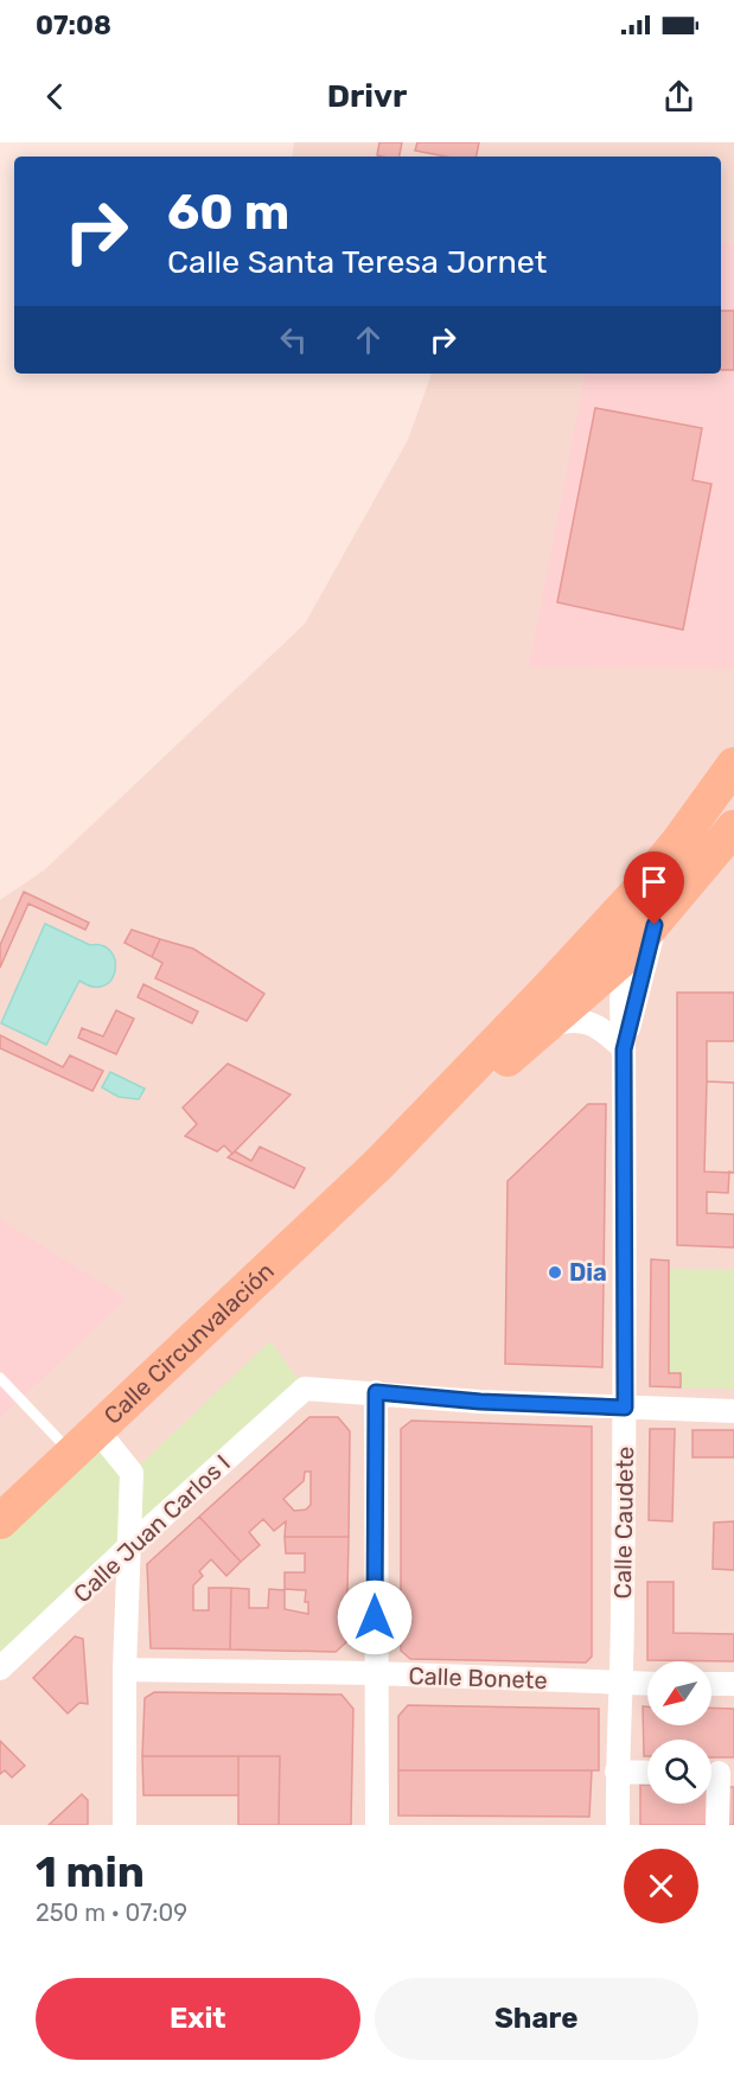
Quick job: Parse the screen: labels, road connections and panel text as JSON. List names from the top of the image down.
{
  "streets": {
    "main road": ["Calle Circunvalación"],
    "street": ["Calle Caudete", "Calle Juan Carlos I", "Calle Bonete"]
  },
  "crossings": [
    ["Calle Caudete", "Calle Bonete"]
  ],
  "places": ["Dia"],
  "north": "bottom left",
  "page": {
    "status": "07:08",
    "header": "Drivr",
    "turn": ["60 m", "Calle Santa Teresa Jornet"],
    "heading": ["1 min", "250 m · 07:09"],
    "buttons": ["Exit", "Share"]
  }
}
